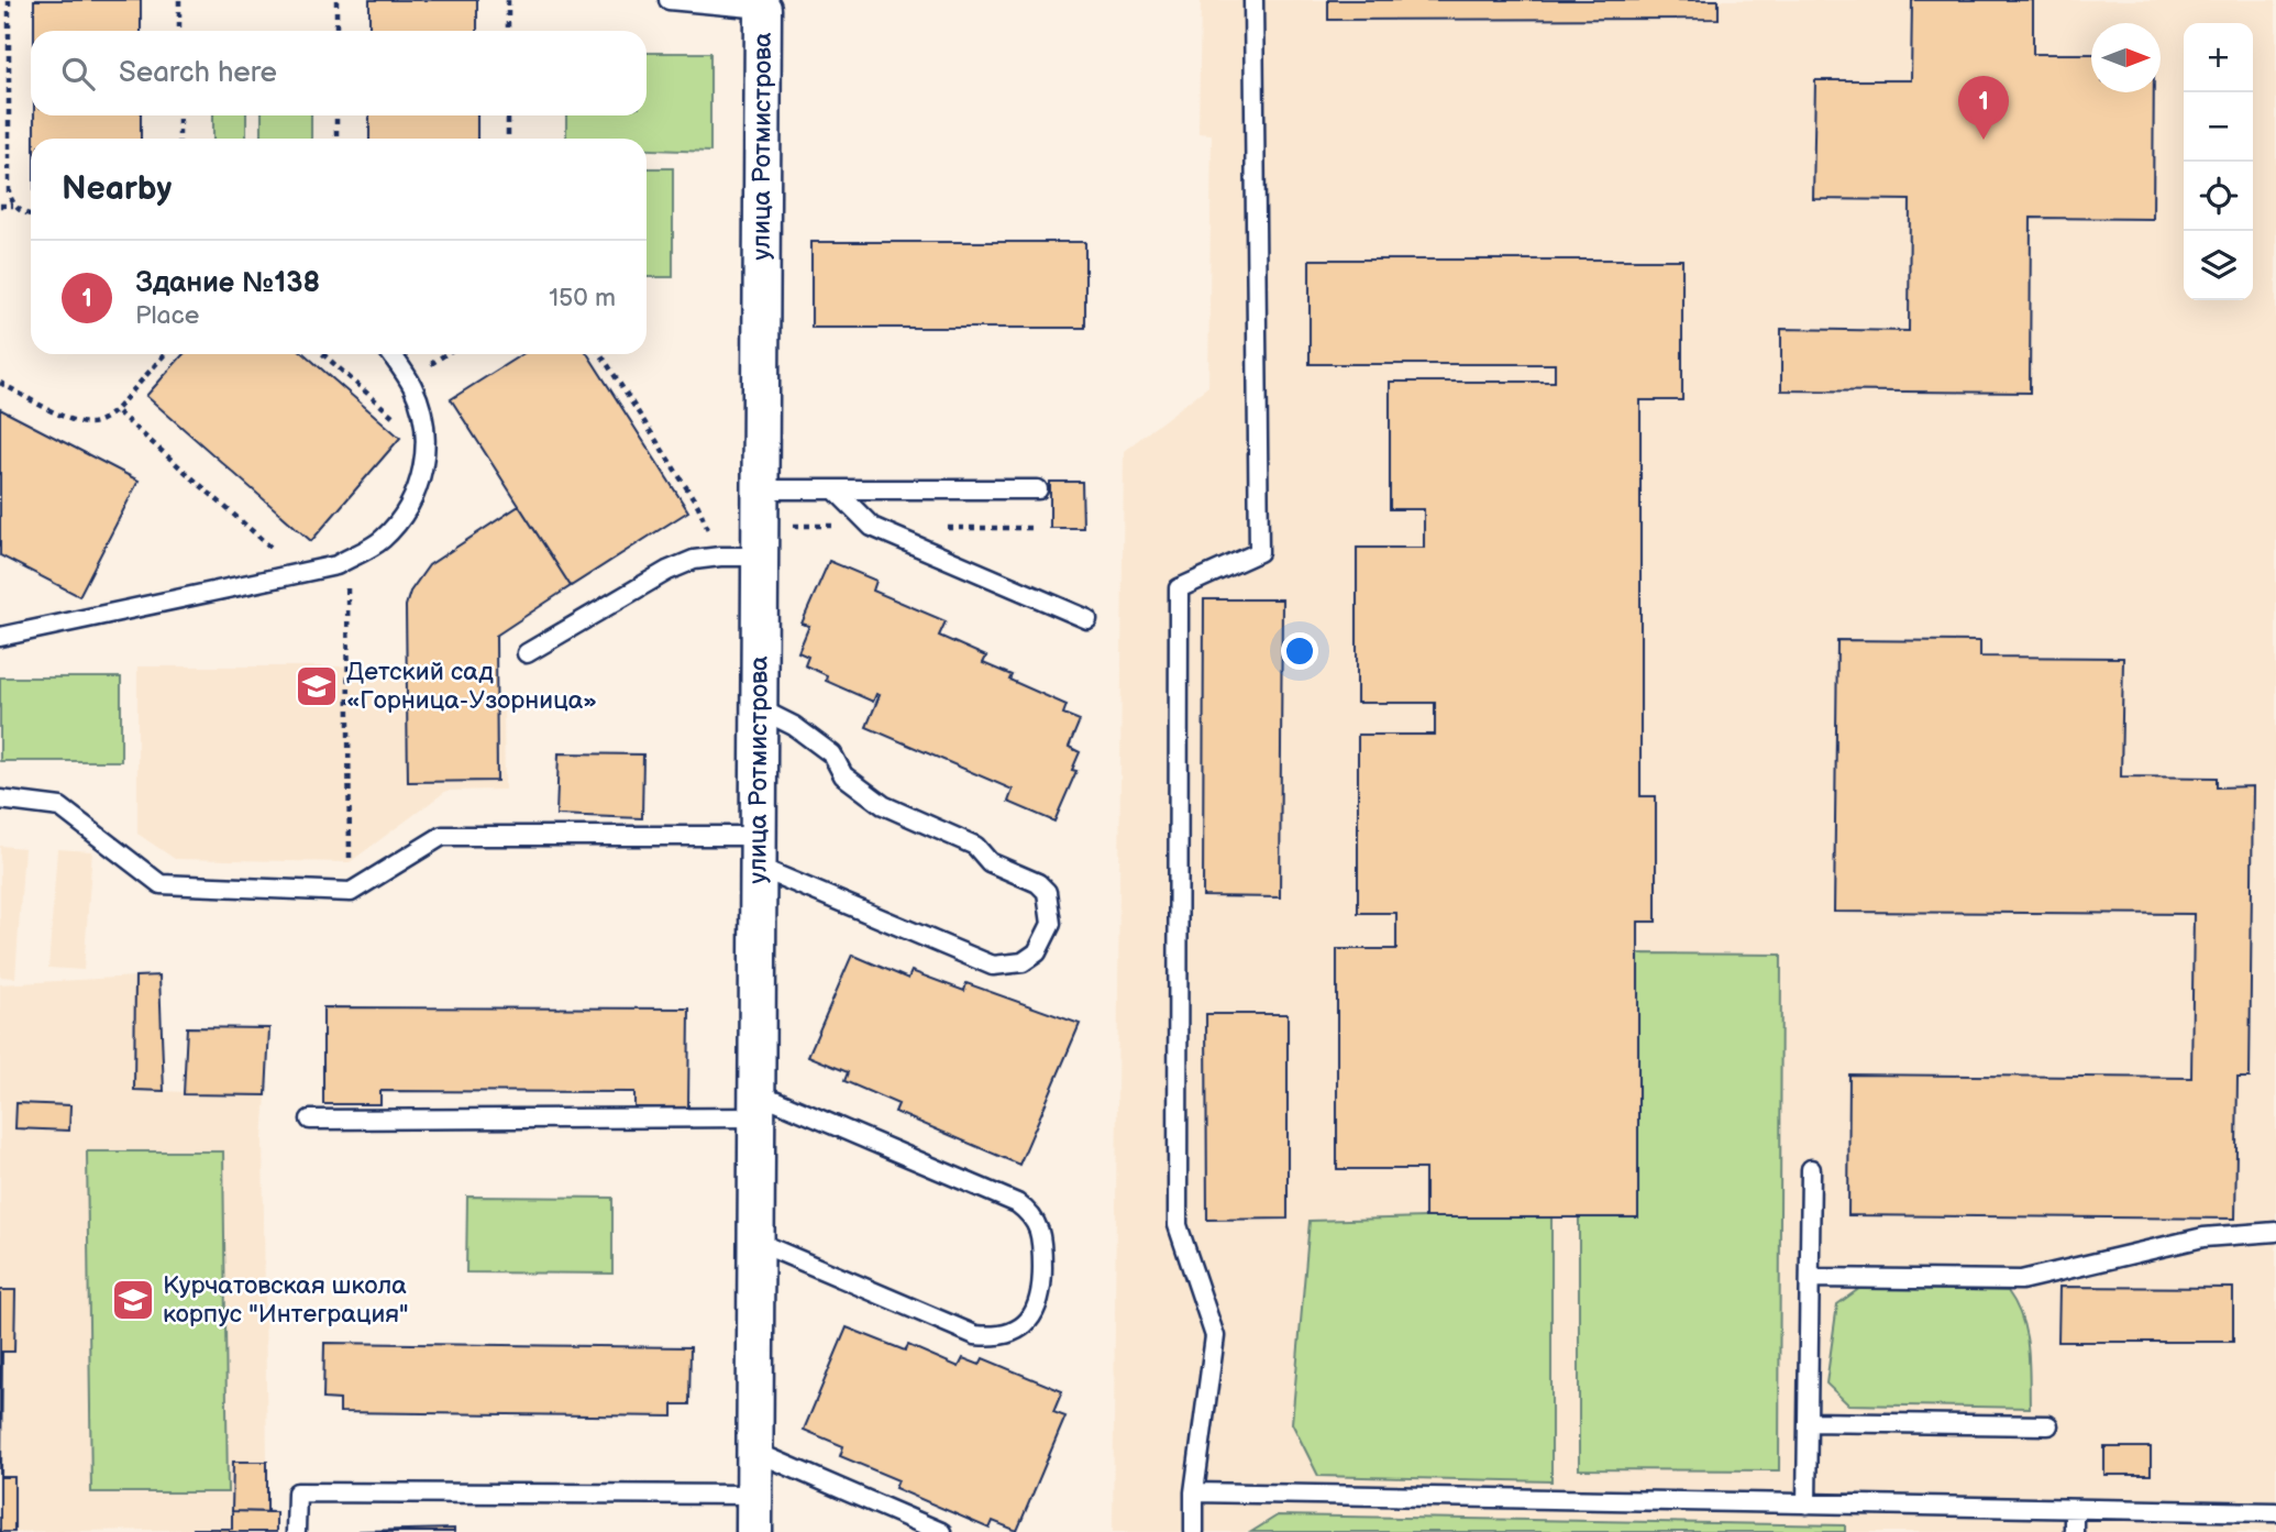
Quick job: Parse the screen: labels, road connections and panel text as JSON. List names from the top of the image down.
{
  "streets": {
    "street": ["улица Ротмистрова"]
  },
  "places": {
    "school or university": ["Детский сад «Горница-Узорница»", "Курчатовская школа корпус \"Интеграция\""]
  },
  "north": "right",
  "page": {
    "map_buttons": ["+", "−"],
    "search": "Search here",
    "pins": "1",
    "heading": "Nearby",
    "list": [
      {
        "mark": "1",
        "name": "Здание №138",
        "note": "Place",
        "value": "150 m"
      }
    ]
  }
}
